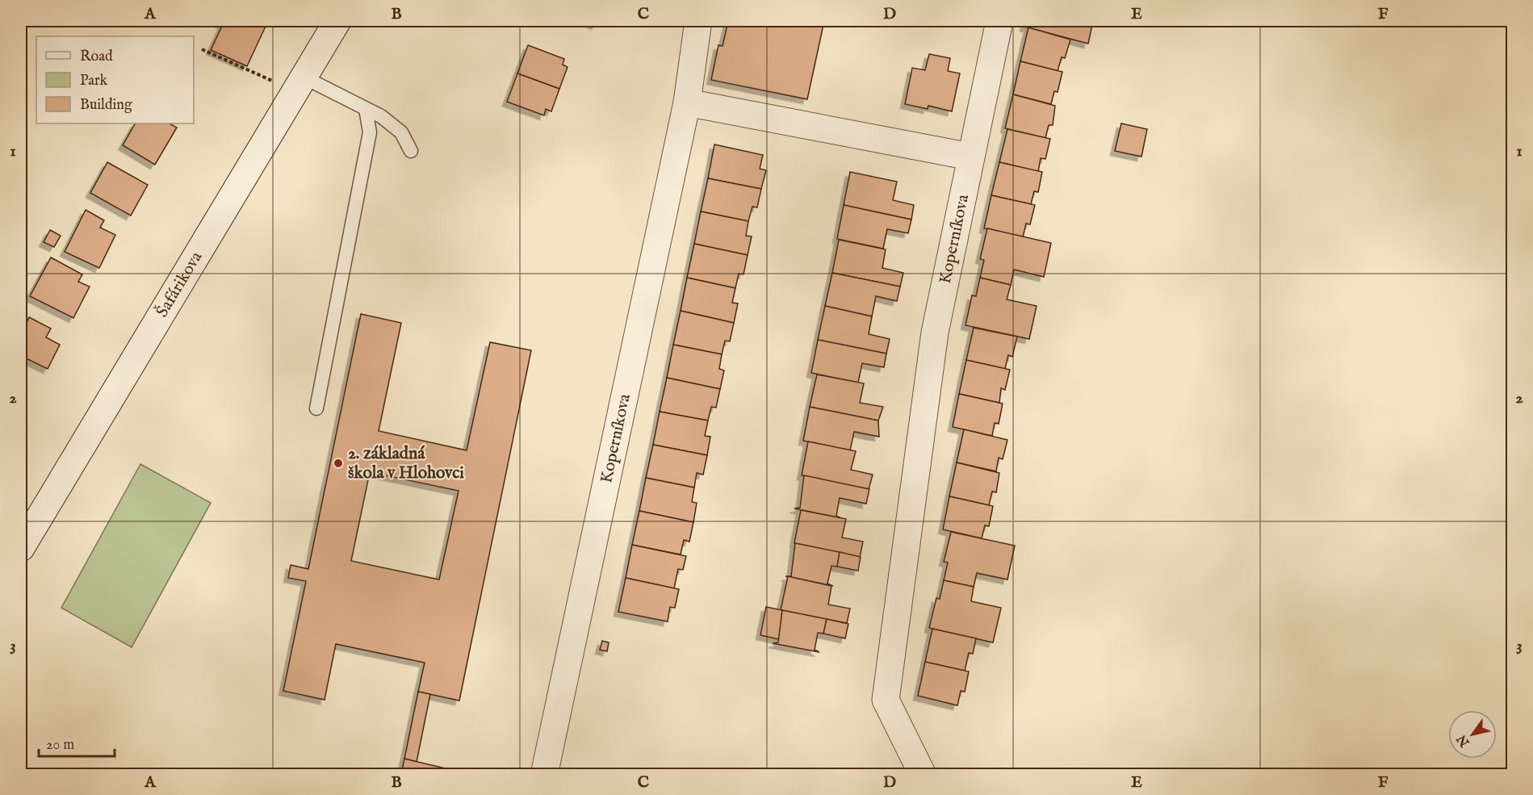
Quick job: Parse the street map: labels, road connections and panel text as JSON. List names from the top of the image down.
{
  "streets": {
    "street": ["Koperníkova", "Šafárikova"]
  },
  "places": ["2. základná škola v Hlohovci"],
  "legend": ["Road", "Park", "Building"],
  "scale_bar": "20 m",
  "north": "bottom left",
  "grid": {
    "columns": [
      "A",
      "B",
      "C",
      "D",
      "E",
      "F"
    ],
    "rows": ["1", "2", "3"]
  }
}
